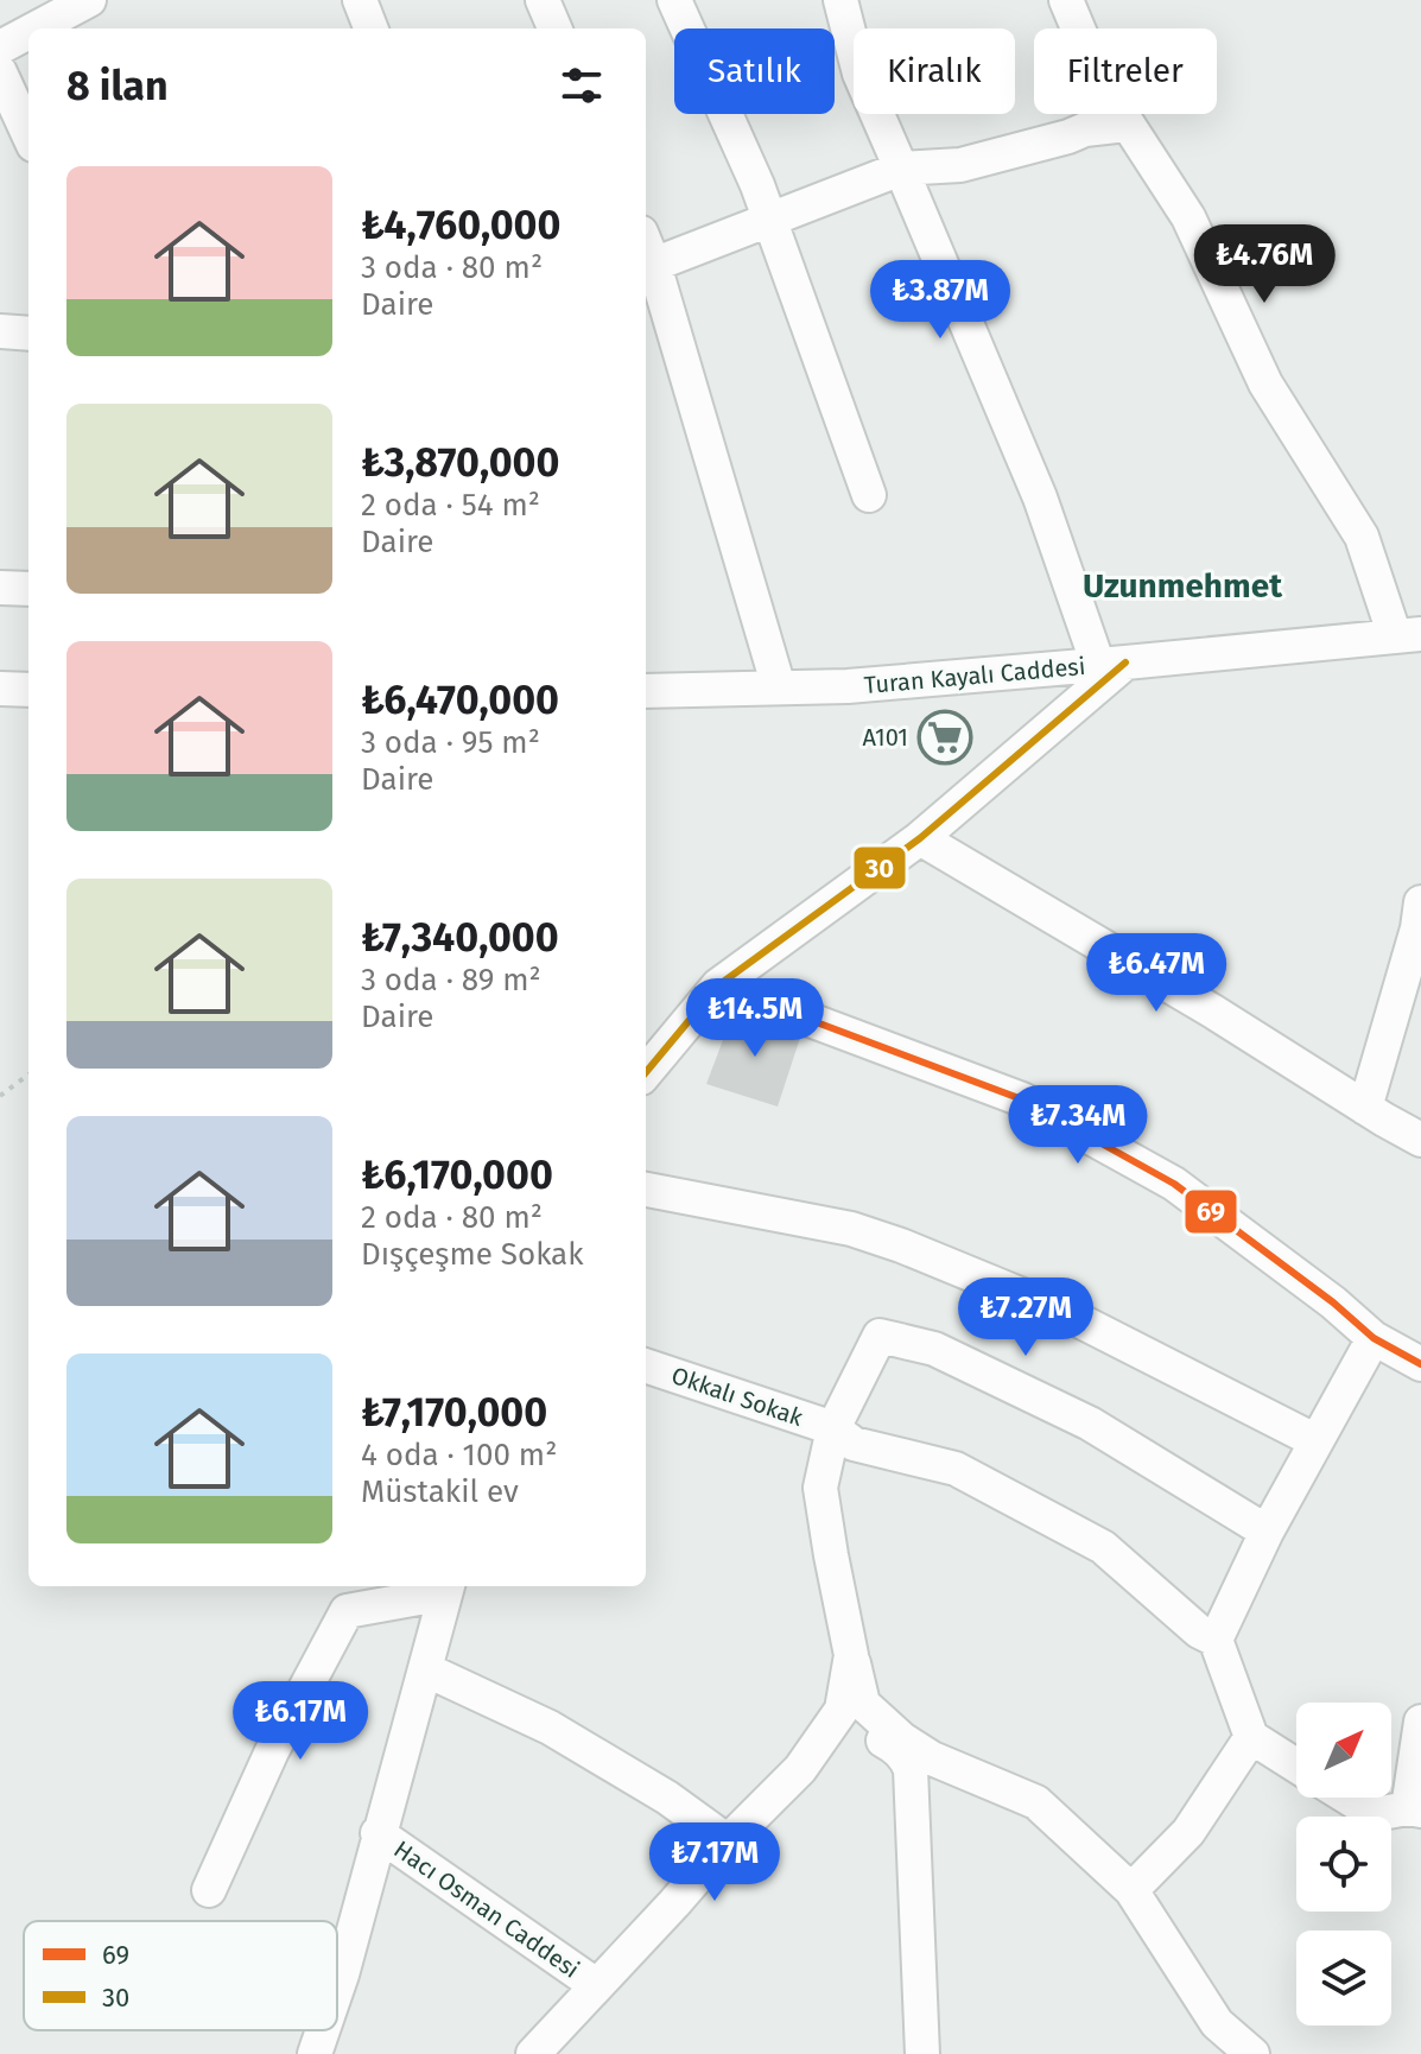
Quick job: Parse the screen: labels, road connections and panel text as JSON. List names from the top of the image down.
{
  "streets": {
    "street": ["Turan Kayalı Caddesi", "Okkalı Sokak", "Hacı Osman Caddesi"]
  },
  "crossings": [
    ["Okkalı Sokak", "Hacı Osman Caddesi"]
  ],
  "districts": ["Uzunmehmet"],
  "places": {
    "supermarket": ["A101"]
  },
  "lines": ["transit line 30", "transit line 69"],
  "legend": ["69", "30"],
  "north": "top right",
  "page": {
    "chip": ["Satılık", "Kiralık", "Filtreler"],
    "heading": "8 ilan",
    "list": [
      {
        "name": "₺4,760,000",
        "note": "3 oda · 80 m² · Daire"
      },
      {
        "name": "₺3,870,000",
        "note": "2 oda · 54 m² · Daire"
      },
      {
        "name": "₺6,470,000",
        "note": "3 oda · 95 m² · Daire"
      },
      {
        "name": "₺7,340,000",
        "note": "3 oda · 89 m² · Daire"
      },
      {
        "name": "₺6,170,000",
        "note": "2 oda · 80 m² · Dışçeşme Sokak"
      },
      {
        "name": "₺7,170,000",
        "note": "4 oda · 100 m² · Müstakil ev"
      }
    ],
    "price": [
      "₺4.76M",
      "₺3.87M",
      "₺6.47M",
      "₺14.5M",
      "₺7.34M",
      "₺7.27M",
      "₺6.17M",
      "₺7.17M"
    ]
  }
}
